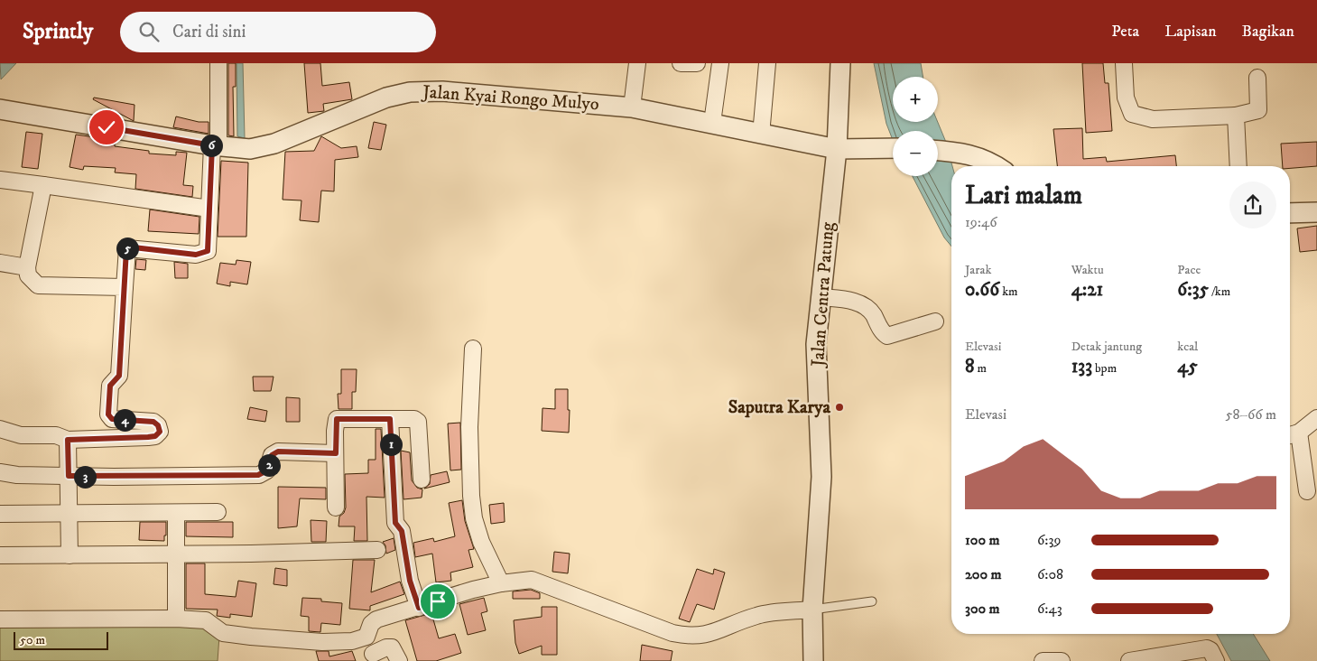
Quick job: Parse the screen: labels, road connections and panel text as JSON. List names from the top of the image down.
{
  "streets": {
    "street": ["Jalan Kyai Rongo Mulyo", "Jalan Centra Patung"]
  },
  "crossings": [
    ["Jalan Kyai Rongo Mulyo", "Jalan Centra Patung"]
  ],
  "places": ["Saputra Karya"],
  "scale_bar": "50 m",
  "page": {
    "header": "Sprintly",
    "search": "Cari di sini",
    "nav": ["Peta", "Lapisan", "Bagikan"],
    "map_buttons": ["+", "−"],
    "pins": [
      "6",
      "5",
      "4",
      "1",
      "2",
      "3"
    ],
    "heading": ["Lari malam", "19:46"],
    "stats": [
      ["Jarak", "0.66 km"],
      ["Waktu", "4:21"],
      ["Pace", "6:35 /km"],
      ["Elevasi", "8 m"],
      ["Detak jantung", "133 bpm"],
      ["kcal", "45"]
    ],
    "chart": ["Elevasi", "58–66 m"],
    "list": [
      {
        "name": "100 m",
        "note": "6:39"
      },
      {
        "name": "200 m",
        "note": "6:08"
      },
      {
        "name": "300 m",
        "note": "6:43"
      }
    ],
    "scale": "50 m"
  }
}
